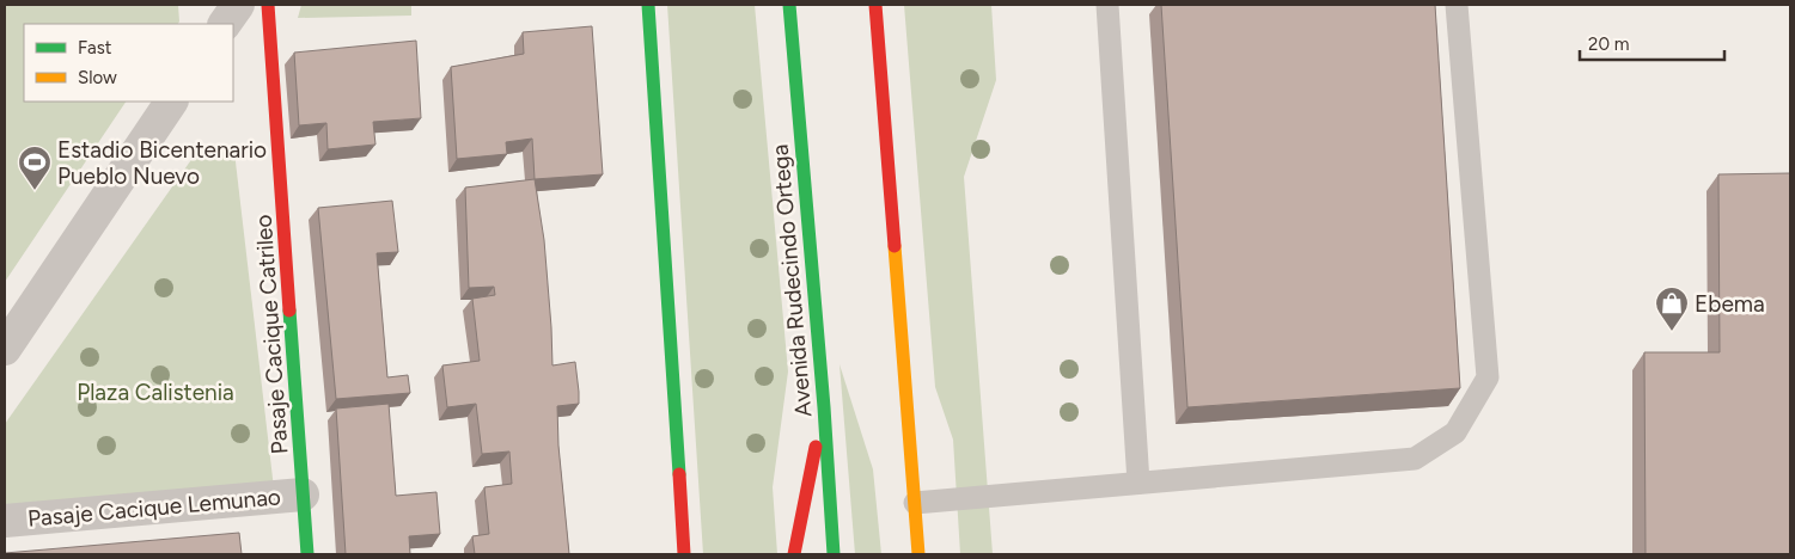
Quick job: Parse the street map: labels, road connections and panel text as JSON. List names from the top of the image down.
{
  "streets": {
    "main road": ["Avenida Rudecindo Ortega", "Pasaje Cacique Catrileo"],
    "street": ["Pasaje Cacique Lemunao"]
  },
  "crossings": [
    ["Pasaje Cacique Catrileo", "Pasaje Cacique Lemunao"]
  ],
  "parks": ["Plaza Calistenia"],
  "places": {
    "sports": ["Estadio Bicentenario Pueblo Nuevo"],
    "shop": ["Ebema"]
  },
  "legend": ["Fast", "Slow"],
  "scale_bar": "20 m"
}
